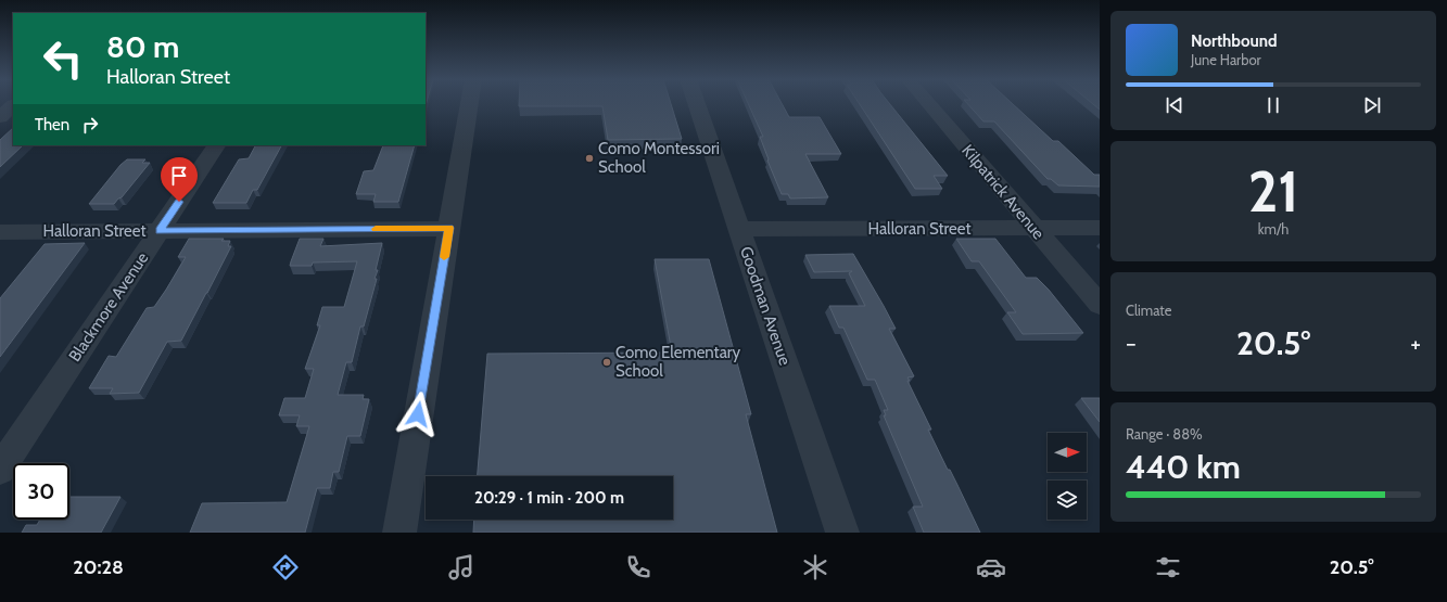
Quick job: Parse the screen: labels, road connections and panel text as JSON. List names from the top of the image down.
{
  "streets": {
    "street": [
      "Kilpatrick Avenue",
      "Halloran Street",
      "Goodman Avenue",
      "Blackmore Avenue"
    ]
  },
  "crossings": [
    ["Kilpatrick Avenue", "Halloran Street"],
    ["Halloran Street", "Goodman Avenue"],
    ["Halloran Street", "Blackmore Avenue"]
  ],
  "places": ["Como Montessori School", "Como Elementary School"],
  "north": "right",
  "page": {
    "turn": ["80 m", "Halloran Street"],
    "song": ["Northbound", "June Harbor"],
    "then": "Then",
    "tile": [
      ["21", "km/h"],
      "Climate",
      ["Range · 88%", "440 km"]
    ],
    "heat": ["−", "20.5°", "+"],
    "limit": "30",
    "trip": "20:29 · 1 min · 200 m",
    "tabs": ["20:28", "20.5°"]
  }
}
